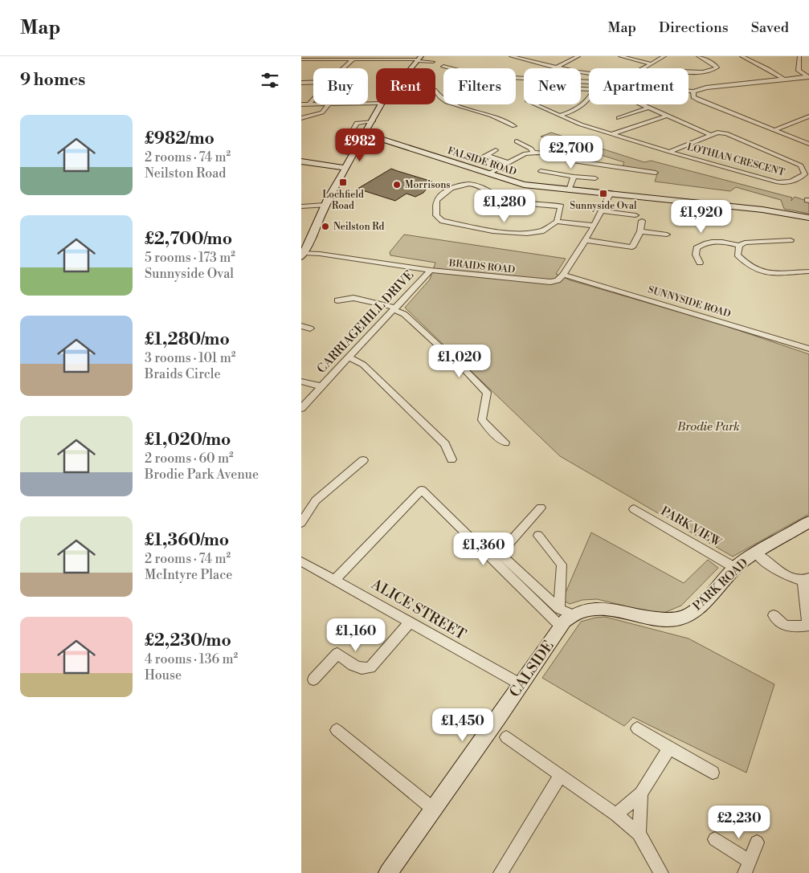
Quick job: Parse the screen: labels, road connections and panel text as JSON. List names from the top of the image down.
{
  "streets": {
    "street": [
      "LOTHIAN CRESCENT",
      "FALSIDE ROAD",
      "BRAIDS ROAD",
      "SUNNYSIDE ROAD",
      "CARRIAGEHILL DRIVE",
      "PARK VIEW",
      "PARK ROAD",
      "ALICE STREET",
      "CALSIDE"
    ]
  },
  "crossings": [
    ["BRAIDS ROAD", "SUNNYSIDE ROAD"],
    ["BRAIDS ROAD", "CARRIAGEHILL DRIVE"],
    ["PARK VIEW", "PARK ROAD"],
    ["PARK ROAD", "CALSIDE"],
    ["ALICE STREET", "CALSIDE"]
  ],
  "parks": ["Brodie Park"],
  "places": {
    "transit": ["Lochfield Road", "Sunnyside Oval"],
    "other": ["Morrisons", "Neilston Rd"]
  },
  "page": {
    "header": "Map",
    "nav": ["Map", "Directions", "Saved"],
    "heading": "9 homes",
    "chip": [
      "Buy",
      "Rent",
      "Filters",
      "New",
      "Apartment"
    ],
    "list": [
      {
        "name": "£982/mo",
        "note": "2 rooms · 74 m² · Neilston Road"
      },
      {
        "name": "£2,700/mo",
        "note": "5 rooms · 173 m² · Sunnyside Oval"
      },
      {
        "name": "£1,280/mo",
        "note": "3 rooms · 101 m² · Braids Circle"
      },
      {
        "name": "£1,020/mo",
        "note": "2 rooms · 60 m² · Brodie Park Avenue"
      },
      {
        "name": "£1,360/mo",
        "note": "2 rooms · 74 m² · McIntyre Place"
      },
      {
        "name": "£2,230/mo",
        "note": "4 rooms · 136 m² · House"
      }
    ],
    "price": [
      "£982",
      "£2,700",
      "£1,280",
      "£1,920",
      "£1,020",
      "£1,360",
      "£1,160",
      "£1,450",
      "£2,230"
    ]
  }
}
